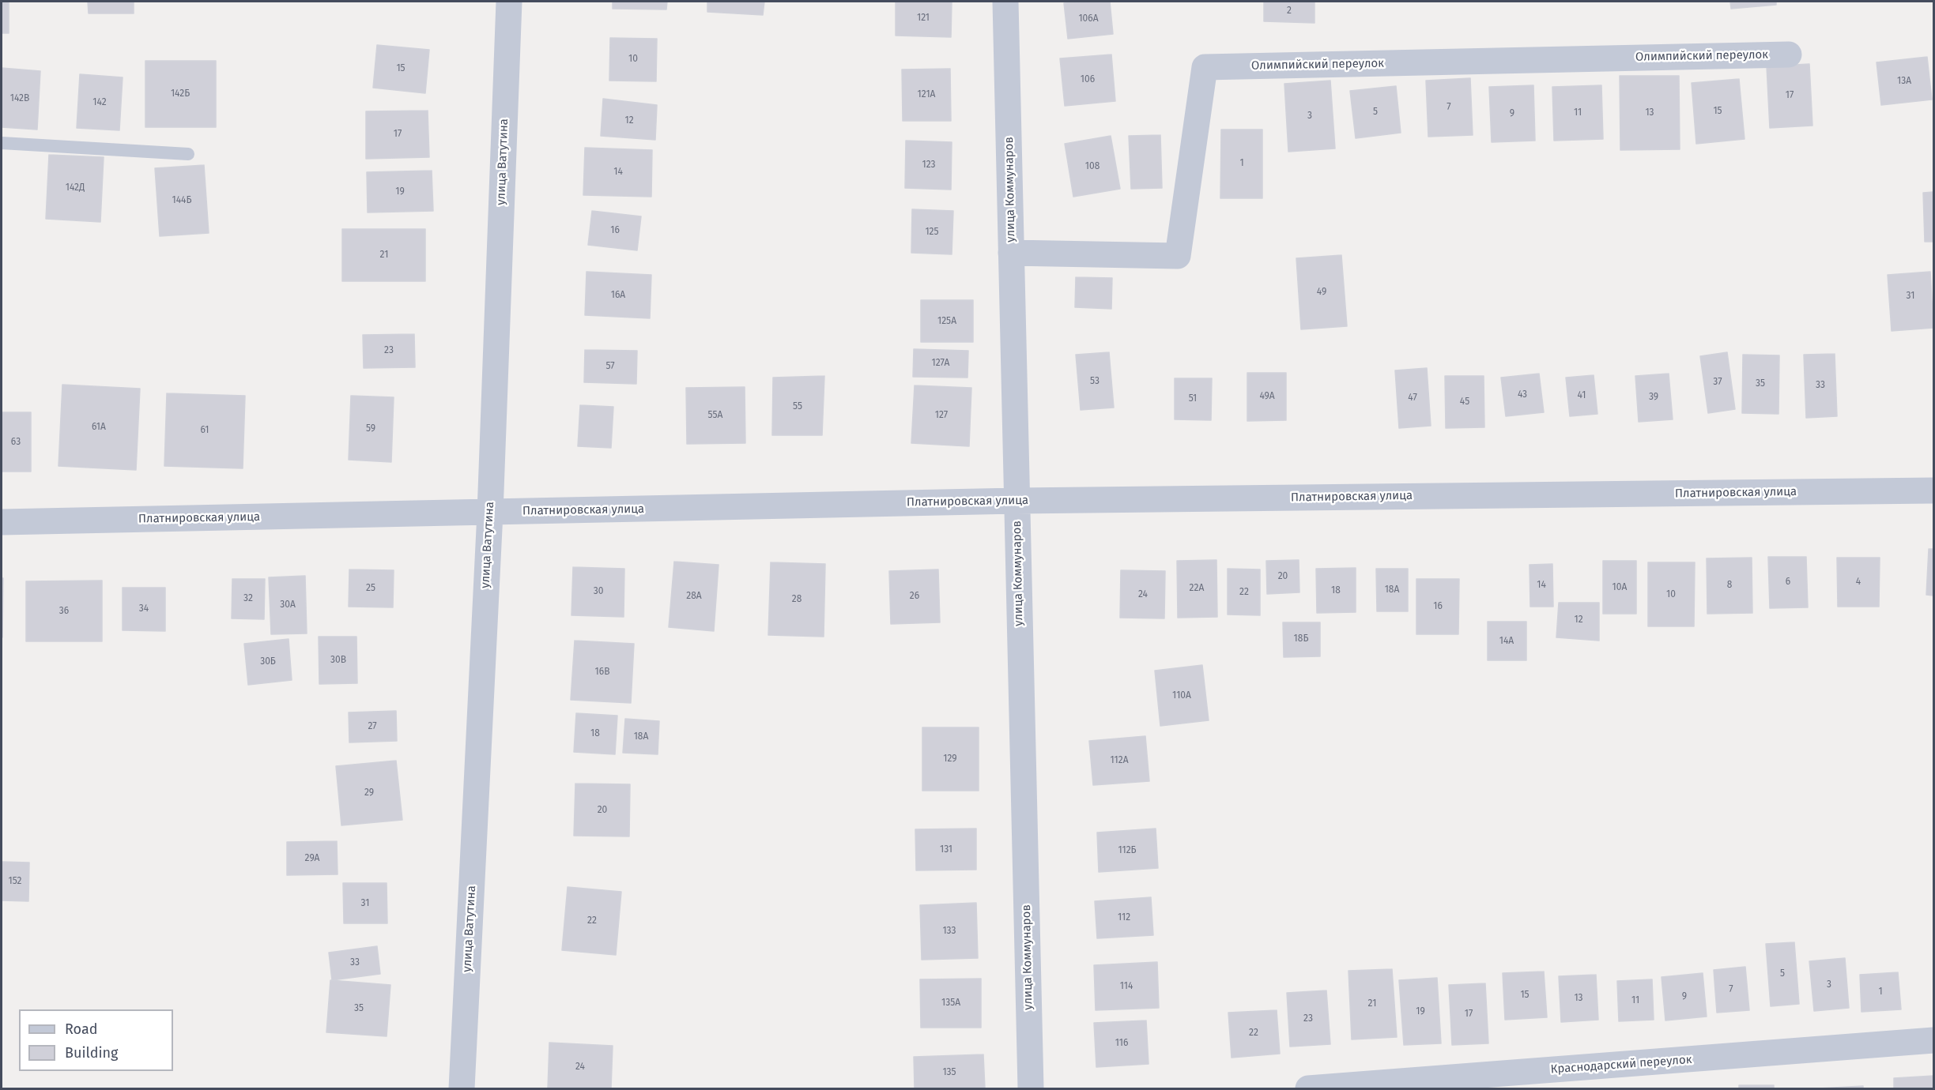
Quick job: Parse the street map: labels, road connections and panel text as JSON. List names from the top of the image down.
{
  "streets": {
    "street": [
      "Олимпийский переулок",
      "улица Ватутина",
      "улица Коммунаров",
      "Платнировская улица",
      "Краснодарский переулок"
    ]
  },
  "crossings": [
    ["Олимпийский переулок", "улица Коммунаров"],
    ["улица Ватутина", "Платнировская улица"],
    ["улица Коммунаров", "Платнировская улица"]
  ],
  "house_numbers": [
    "2",
    "121",
    "106А",
    "10",
    "15",
    "106",
    "13А",
    "142Б",
    "121А",
    "17",
    "142В",
    "142",
    "7",
    "15",
    "5",
    "11",
    "13",
    "9",
    "3",
    "12",
    "17",
    "1",
    "123",
    "108",
    "14",
    "142Д",
    "19",
    "144Б",
    "16",
    "125",
    "21",
    "49",
    "16А",
    "31",
    "125А",
    "23",
    "127А",
    "57",
    "53",
    "37",
    "35",
    "33",
    "43",
    "41",
    "49А",
    "39",
    "47",
    "51",
    "45",
    "55",
    "55А",
    "127",
    "61А",
    "59",
    "61",
    "63",
    "20",
    "6",
    "4",
    "14",
    "8",
    "10А",
    "25",
    "22А",
    "18А",
    "18",
    "30",
    "22",
    "24",
    "10",
    "28А",
    "26",
    "32",
    "28",
    "30А",
    "16",
    "34",
    "36",
    "12",
    "18Б",
    "14А",
    "30В",
    "30Б",
    "16В",
    "110А",
    "27",
    "18",
    "18А",
    "129",
    "112А",
    "29",
    "20",
    "131",
    "112Б",
    "29А",
    "152",
    "31",
    "112",
    "22",
    "133",
    "33",
    "5",
    "3",
    "114",
    "7",
    "1",
    "15",
    "9",
    "13",
    "11",
    "135А",
    "21",
    "35",
    "19",
    "17",
    "23",
    "22",
    "116",
    "24",
    "135"
  ],
  "legend": ["Road", "Building"]
}
